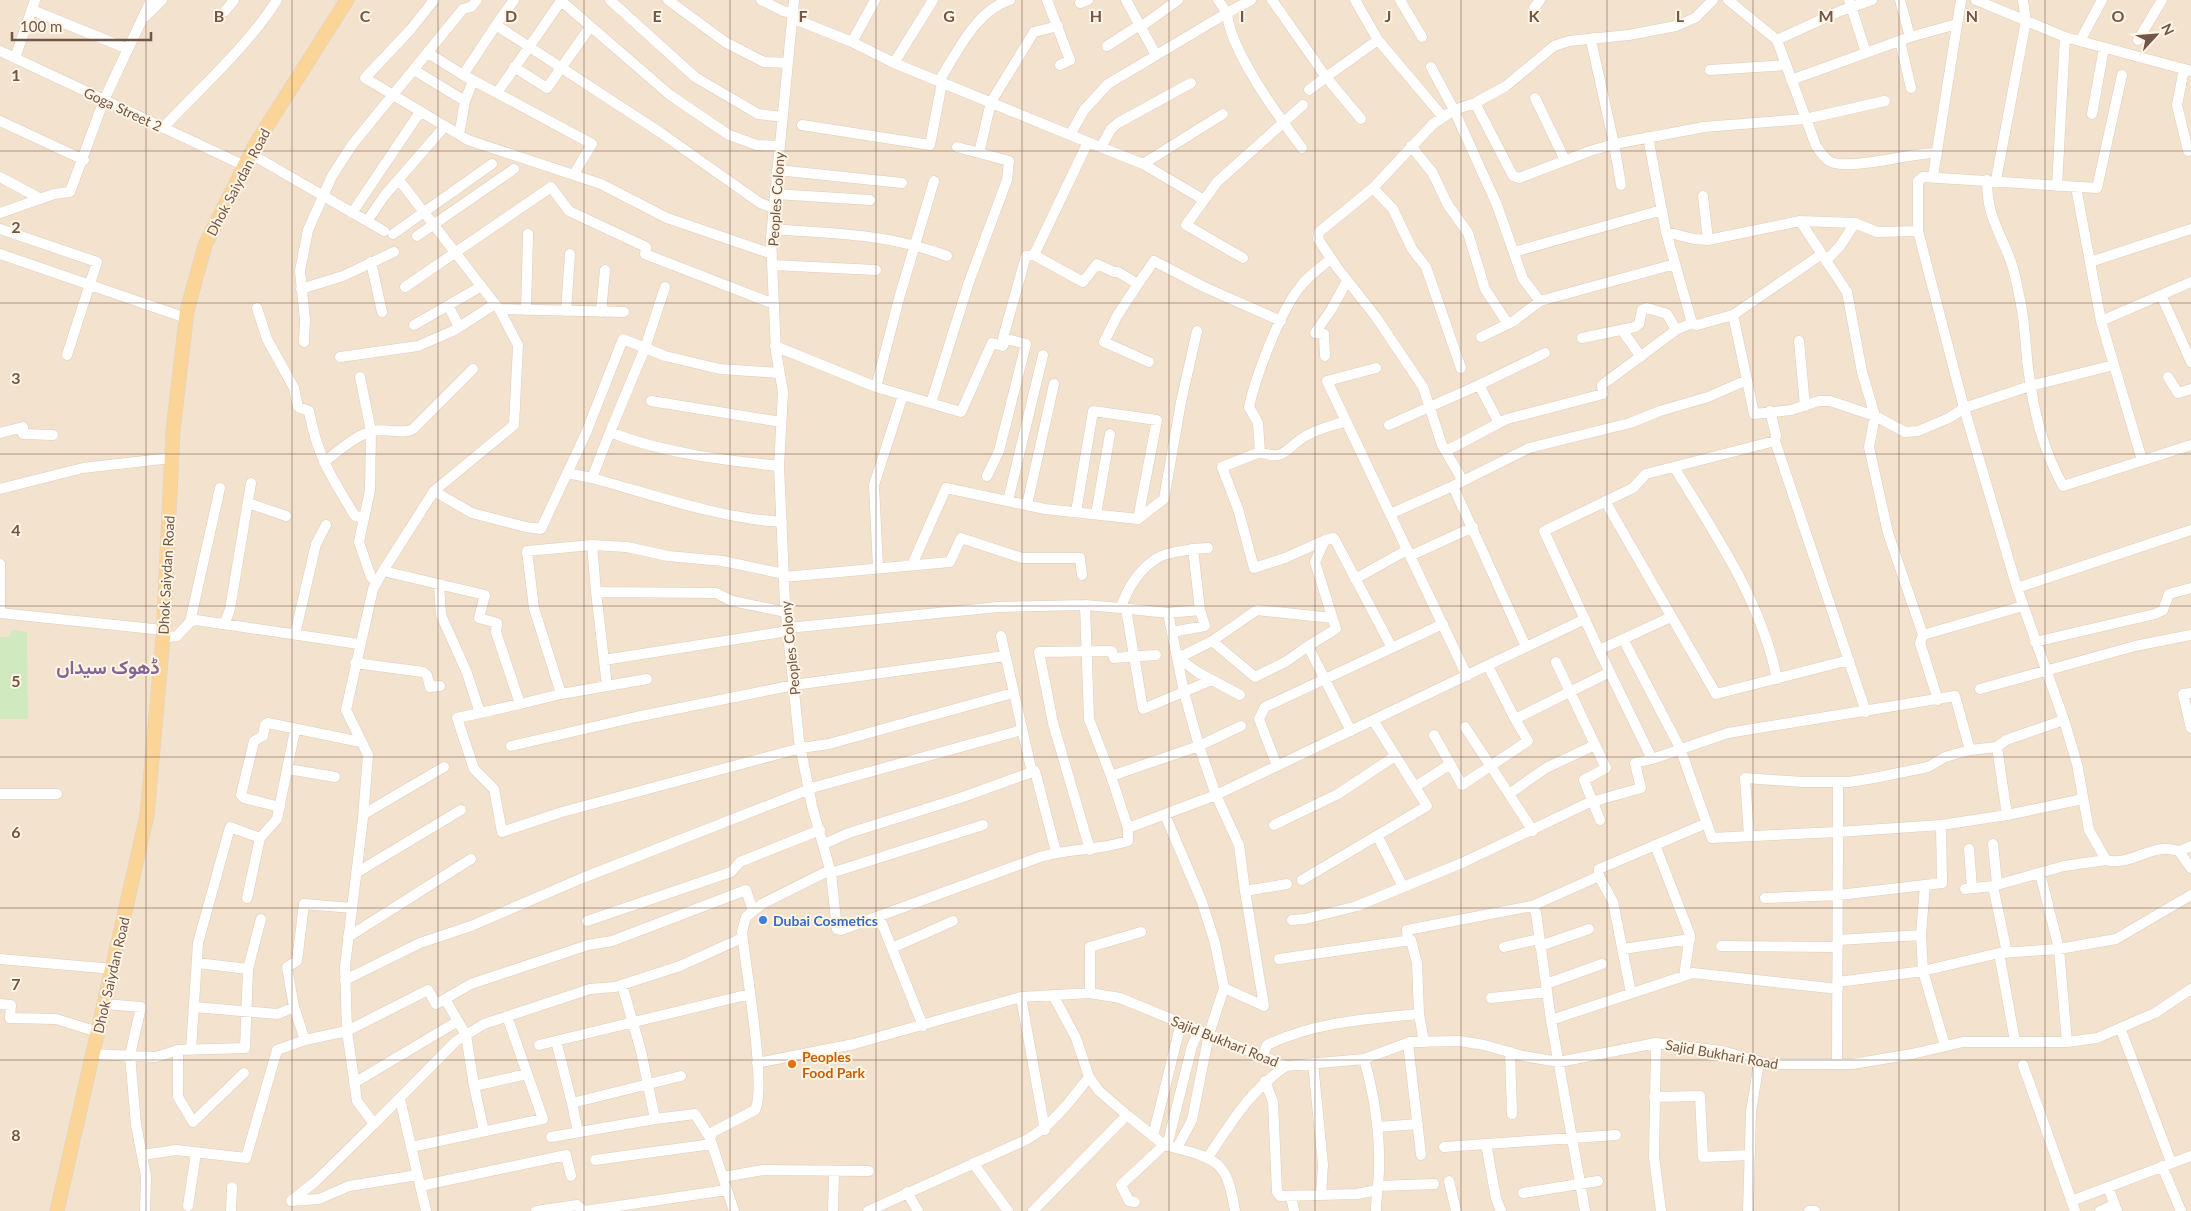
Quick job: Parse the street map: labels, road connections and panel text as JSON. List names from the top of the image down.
{
  "streets": {
    "main road": ["Dhok Saiydan Road"],
    "street": ["Goga Street 2", "Peoples Colony", "Sajid Bukhari Road"]
  },
  "crossings": [
    ["Goga Street 2", "Dhok Saiydan Road"]
  ],
  "districts": ["ڈھوک سیداں"],
  "places": ["Dubai Cosmetics", "Peoples Food Park"],
  "scale_bar": "100 m",
  "north": "top right",
  "grid": {
    "columns": [
      "B",
      "C",
      "D",
      "E",
      "F",
      "G",
      "H",
      "I",
      "J",
      "K",
      "L",
      "M",
      "N",
      "O"
    ],
    "rows": [
      "1",
      "2",
      "3",
      "4",
      "5",
      "6",
      "7",
      "8"
    ]
  }
}
